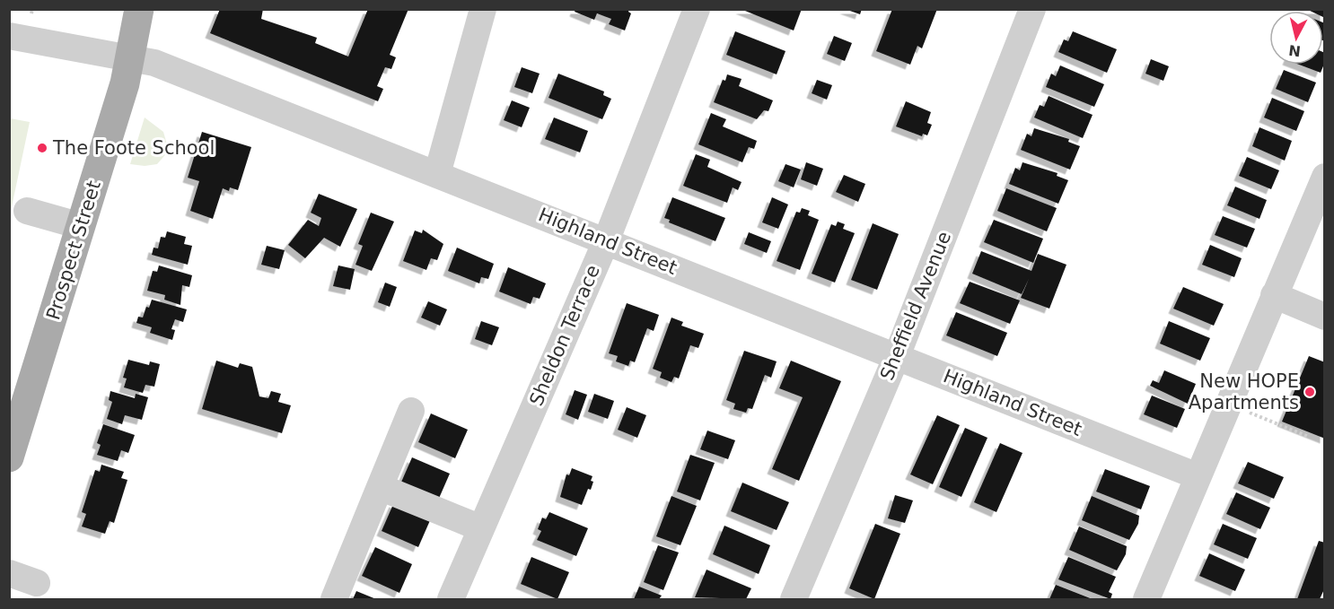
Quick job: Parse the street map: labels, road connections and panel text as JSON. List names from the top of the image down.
{
  "streets": {
    "main road": ["Prospect Street"],
    "street": ["Highland Street", "Sheffield Avenue", "Sheldon Terrace"]
  },
  "crossings": [
    ["Highland Street", "Prospect Street"],
    ["Highland Street", "Sheffield Avenue"],
    ["Highland Street", "Sheldon Terrace"]
  ],
  "places": ["The Foote School", "New HOPE Apartments"],
  "north": "bottom"
}
